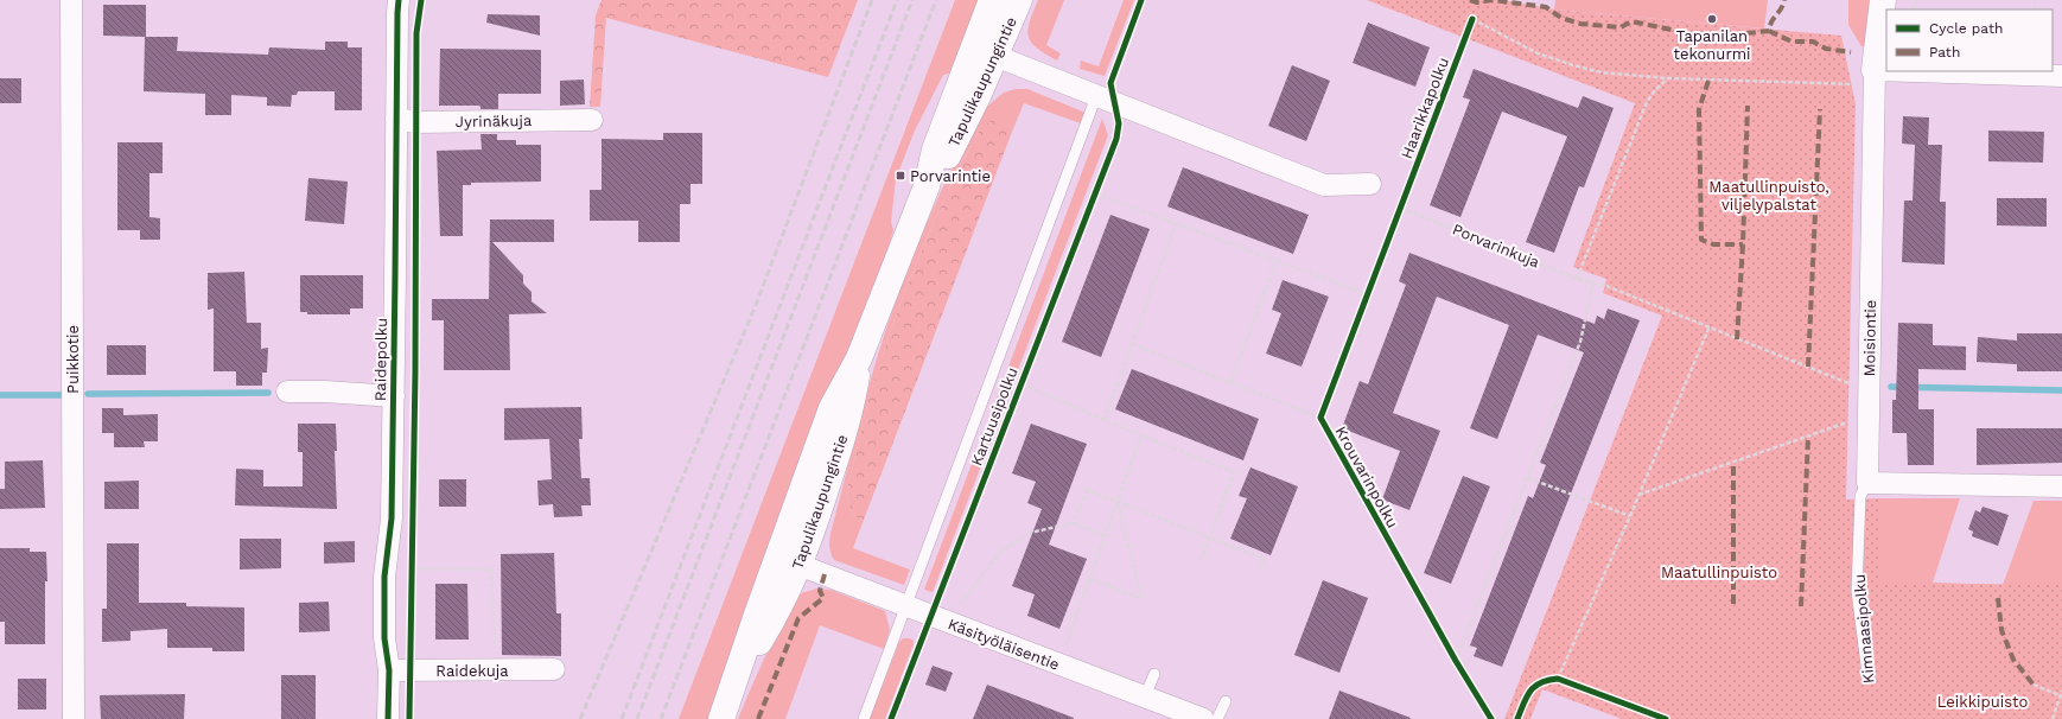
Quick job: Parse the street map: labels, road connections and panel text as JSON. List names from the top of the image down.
{
  "streets": {
    "main road": ["Tapulikaupungintie", "Moisiontie"],
    "street": [
      "Jyrinäkuja",
      "Puikkotie",
      "Raidepolku",
      "Käsityöläisentie",
      "Raidekuja"
    ],
    "lane": ["Kimnaasipolku"],
    "path": ["Porvarinkuja", "Krouvarinpolku"],
    "cycle path": ["Haarikkapolku", "Kartuusipolku"]
  },
  "crossings": [
    ["Tapulikaupungintie", "Käsityöläisentie"],
    ["Jyrinäkuja", "Raidepolku"],
    ["Moisiontie", "Kimnaasipolku"],
    ["Raidepolku", "Raidekuja"]
  ],
  "parks": ["Maatullinpuisto, viljelypalstat", "Maatullinpuisto", "Leikkipuisto"],
  "places": {
    "other": ["Tapanilan tekonurmi"],
    "transit": ["Porvarintie"]
  },
  "legend": ["Cycle path", "Path"]
}
